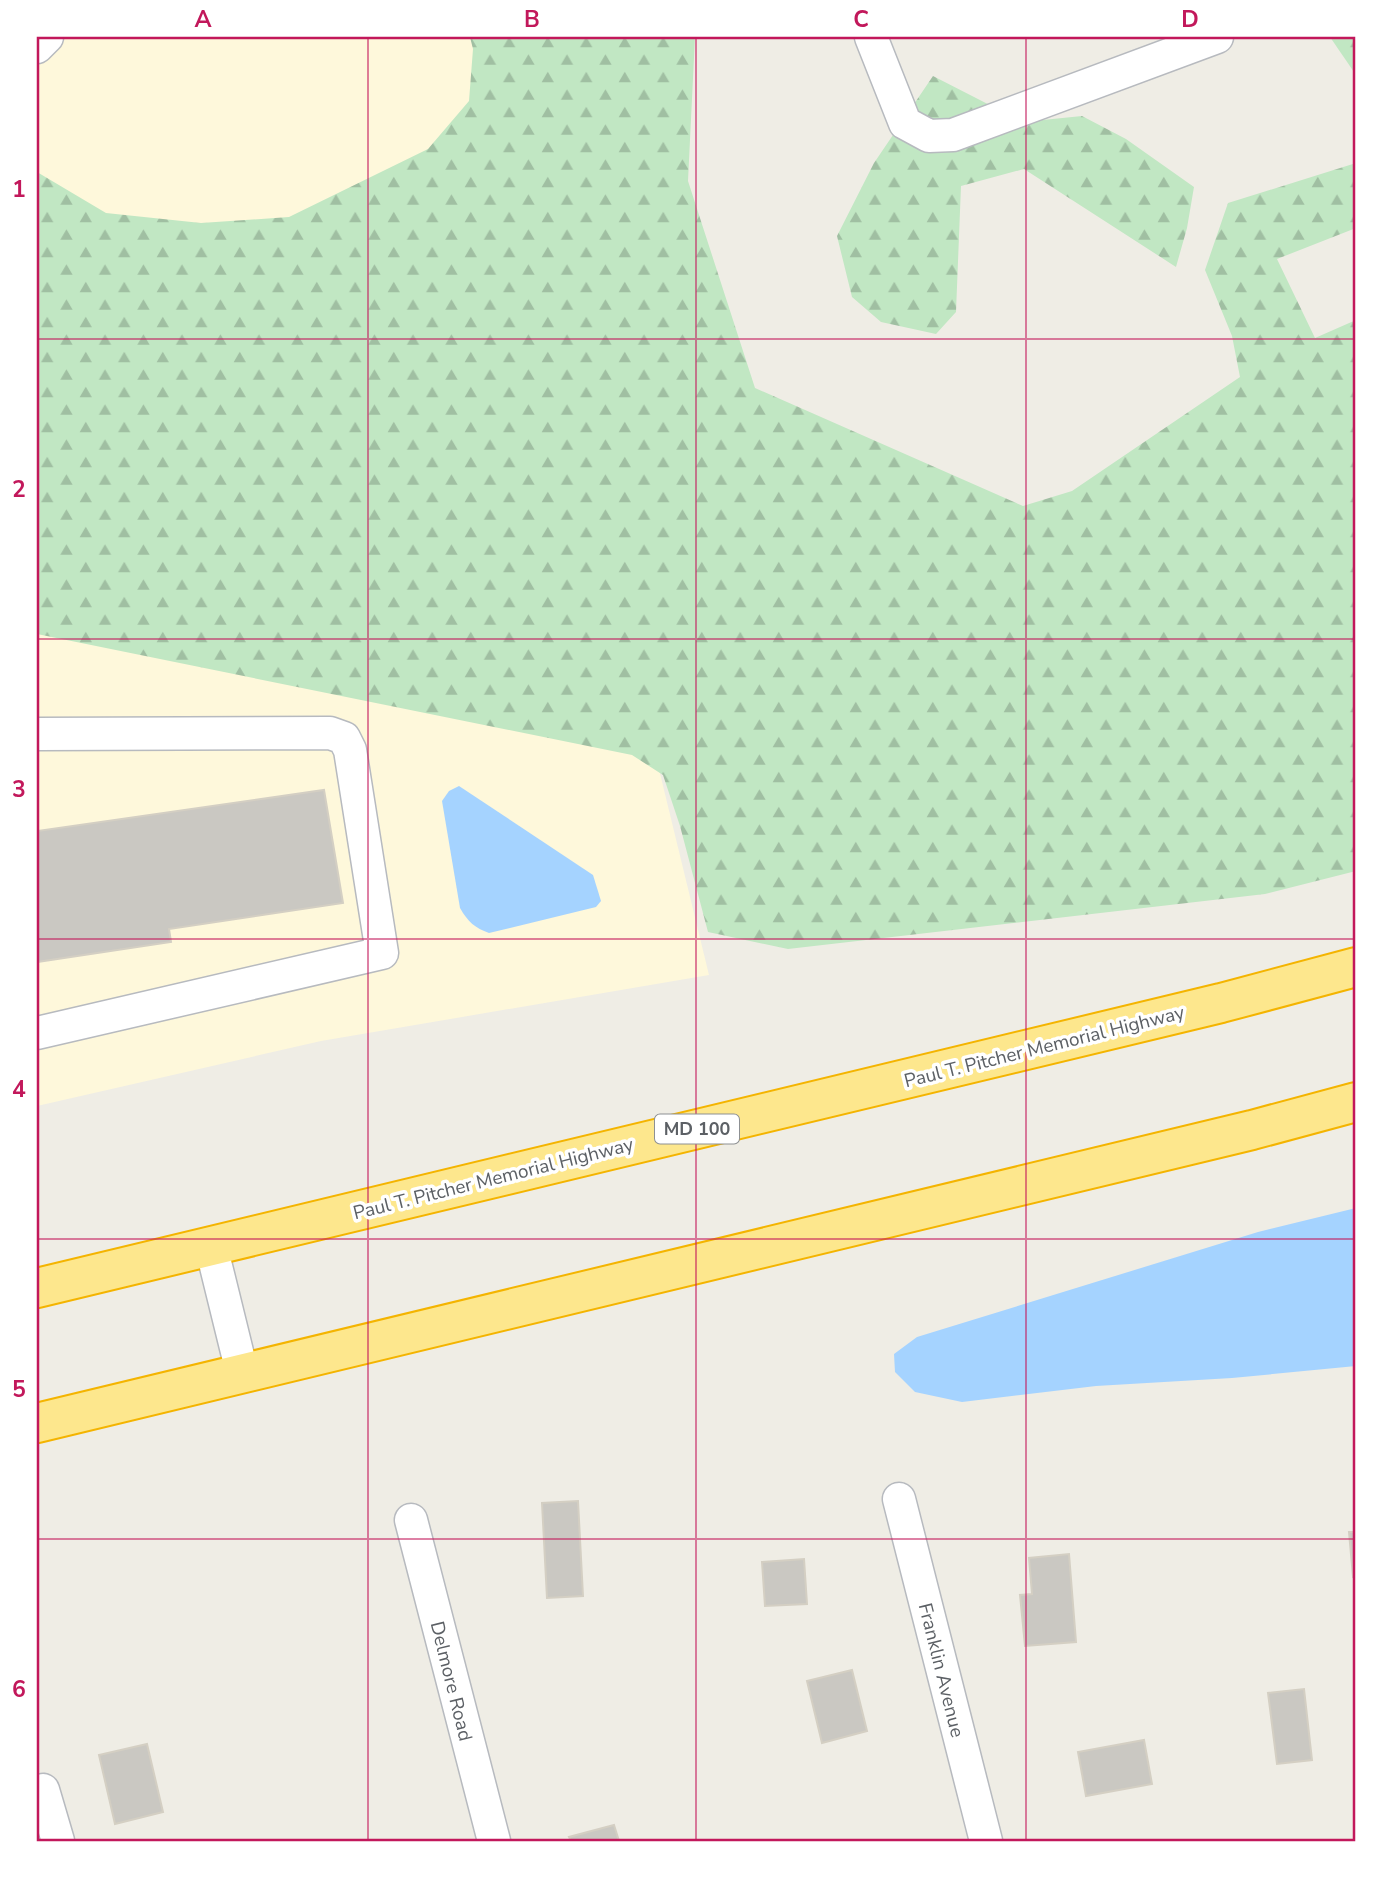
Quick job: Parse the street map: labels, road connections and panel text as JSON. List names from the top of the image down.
{
  "streets": {
    "highway": ["Paul T. Pitcher Memorial Highway", "MD 100"],
    "street": ["Franklin Avenue", "Delmore Road"]
  },
  "grid": {
    "columns": [
      "A",
      "B",
      "C",
      "D"
    ],
    "rows": [
      "1",
      "2",
      "3",
      "4",
      "5",
      "6"
    ]
  }
}
